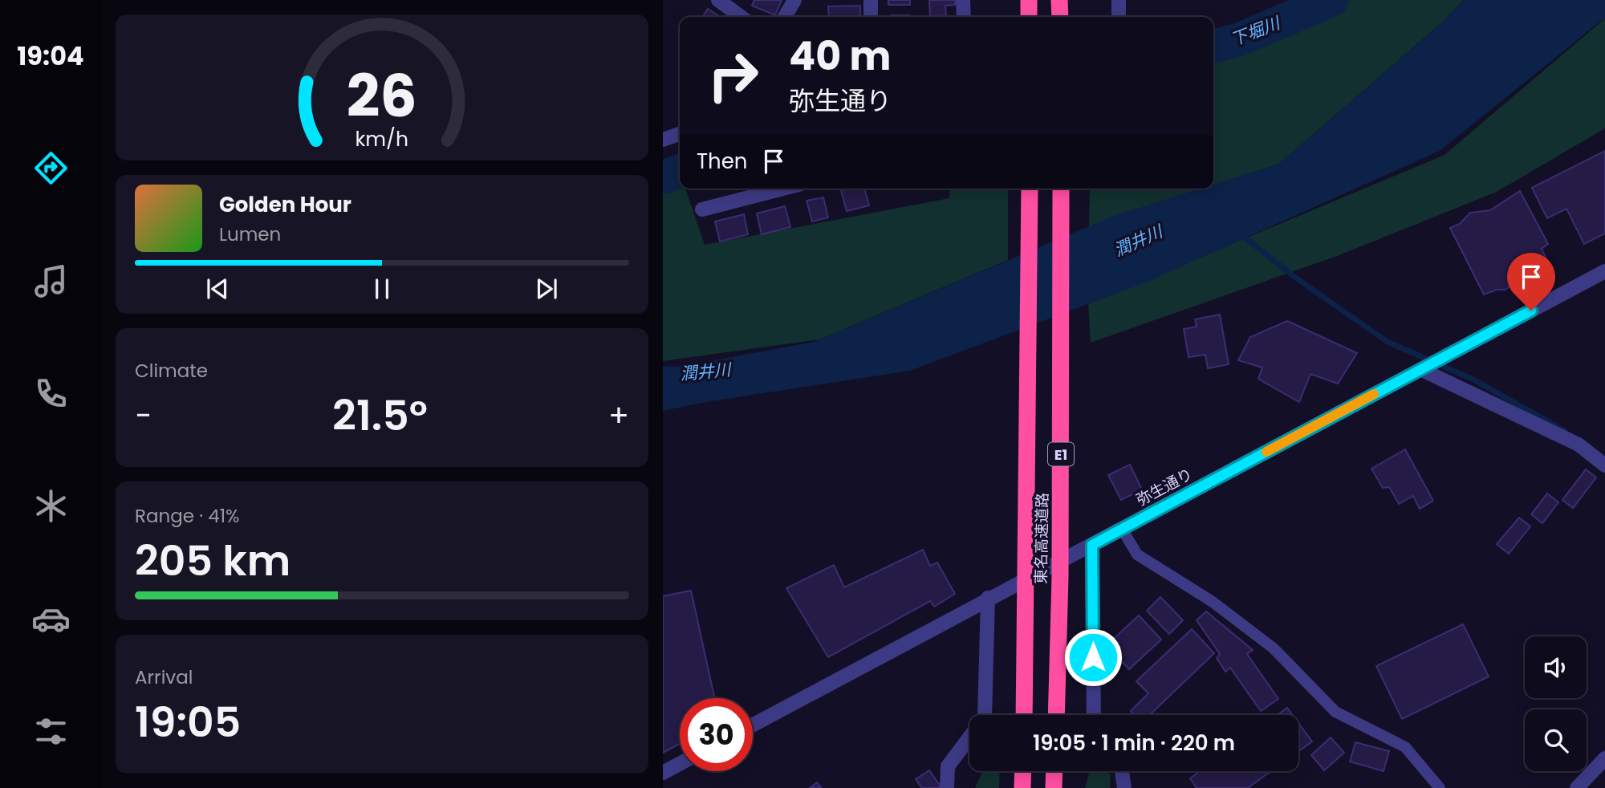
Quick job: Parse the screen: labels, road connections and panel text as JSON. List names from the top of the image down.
{
  "streets": {
    "highway": ["E1", "東名高速道路"],
    "street": ["弥生通り"]
  },
  "water": ["下堀川", "潤井川"],
  "page": {
    "tabs": "19:04",
    "turn": ["40 m", "弥生通り"],
    "then": "Then",
    "song": ["Golden Hour", "Lumen"],
    "tile": [
      "Climate",
      ["Range · 41%", "205 km"],
      ["Arrival", "19:05"]
    ],
    "heat": ["−", "21.5°", "+"],
    "limit": "30",
    "trip": "19:05 · 1 min · 220 m",
    "gauge": ["26", "km/h"]
  }
}
